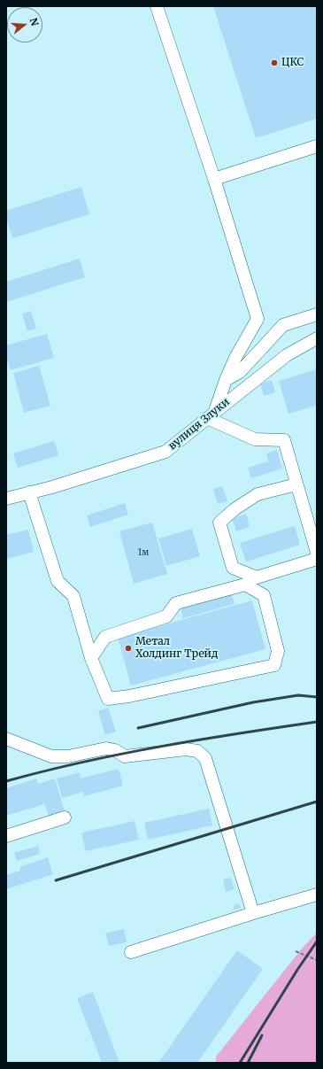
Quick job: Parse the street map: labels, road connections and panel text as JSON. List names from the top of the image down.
{
  "streets": {
    "street": ["вулиця Злуки"]
  },
  "places": ["ЦКС", "Метал Холдинг Трейд"],
  "house_numbers": ["1м"],
  "north": "right"
}
